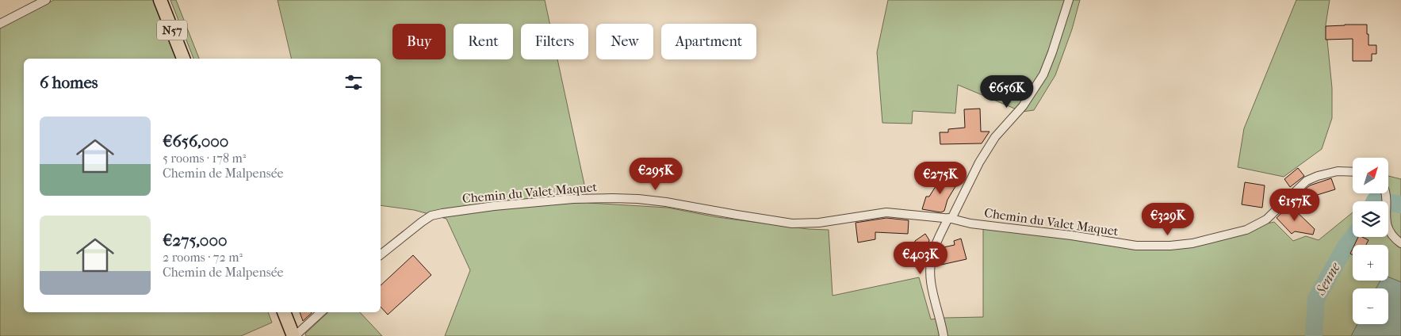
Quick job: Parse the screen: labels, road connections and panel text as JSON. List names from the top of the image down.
{
  "streets": {
    "main road": ["N57"],
    "street": ["Chemin du Valet Maquet"]
  },
  "water": ["Senne"],
  "north": "top right",
  "page": {
    "chip": [
      "Buy",
      "Rent",
      "Filters",
      "New",
      "Apartment"
    ],
    "heading": "6 homes",
    "price": [
      "€656K",
      "€295K",
      "€275K",
      "€157K",
      "€329K",
      "€403K"
    ],
    "list": [
      {
        "name": "€656,000",
        "note": "5 rooms · 178 m² · Chemin de Malpensée"
      },
      {
        "name": "€275,000",
        "note": "2 rooms · 72 m² · Chemin de Malpensée"
      }
    ],
    "map_buttons": ["+", "−"]
  }
}
